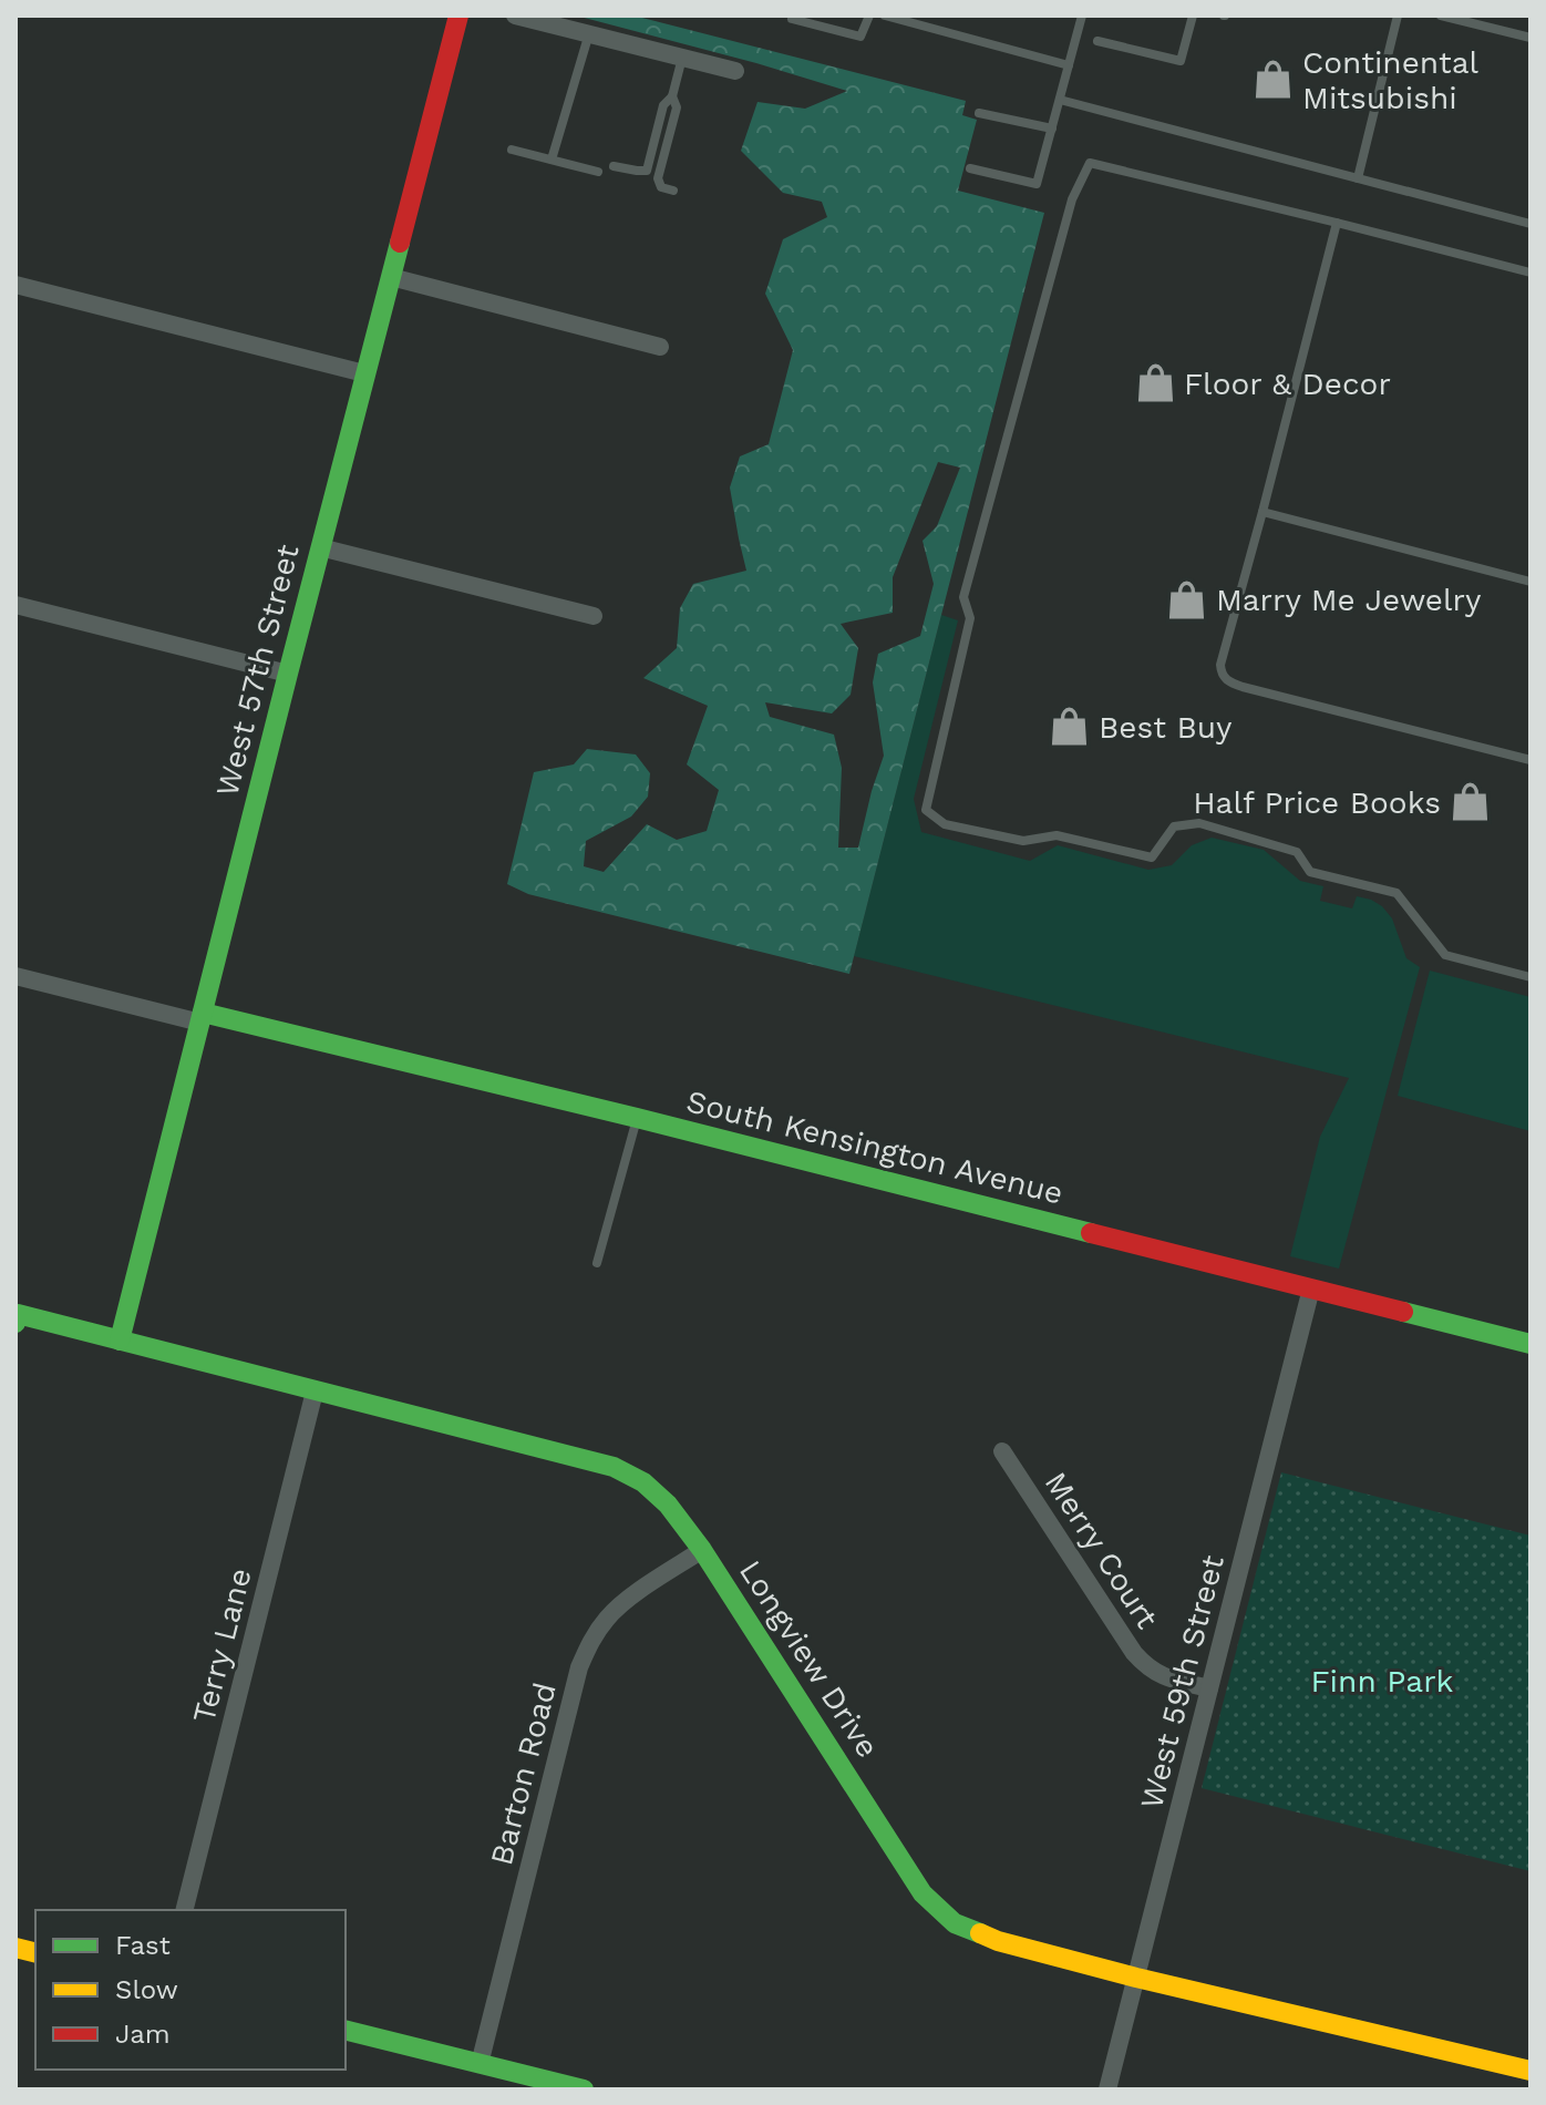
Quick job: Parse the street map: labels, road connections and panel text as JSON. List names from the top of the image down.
{
  "streets": {
    "street": [
      "West 57th Street",
      "South Kensington Avenue",
      "Merry Court",
      "Terry Lane",
      "Longview Drive",
      "West 59th Street",
      "Barton Road"
    ]
  },
  "crossings": [
    ["West 57th Street", "South Kensington Avenue"],
    ["West 57th Street", "Longview Drive"],
    ["South Kensington Avenue", "West 59th Street"],
    ["Merry Court", "West 59th Street"],
    ["Terry Lane", "Longview Drive"],
    ["Longview Drive", "West 59th Street"],
    ["Longview Drive", "Barton Road"]
  ],
  "parks": ["Finn Park"],
  "places": {
    "shop": [
      "Continental Mitsubishi",
      "Floor & Decor",
      "Marry Me Jewelry",
      "Best Buy",
      "Half Price Books"
    ]
  },
  "legend": ["Fast", "Slow", "Jam"]
}
